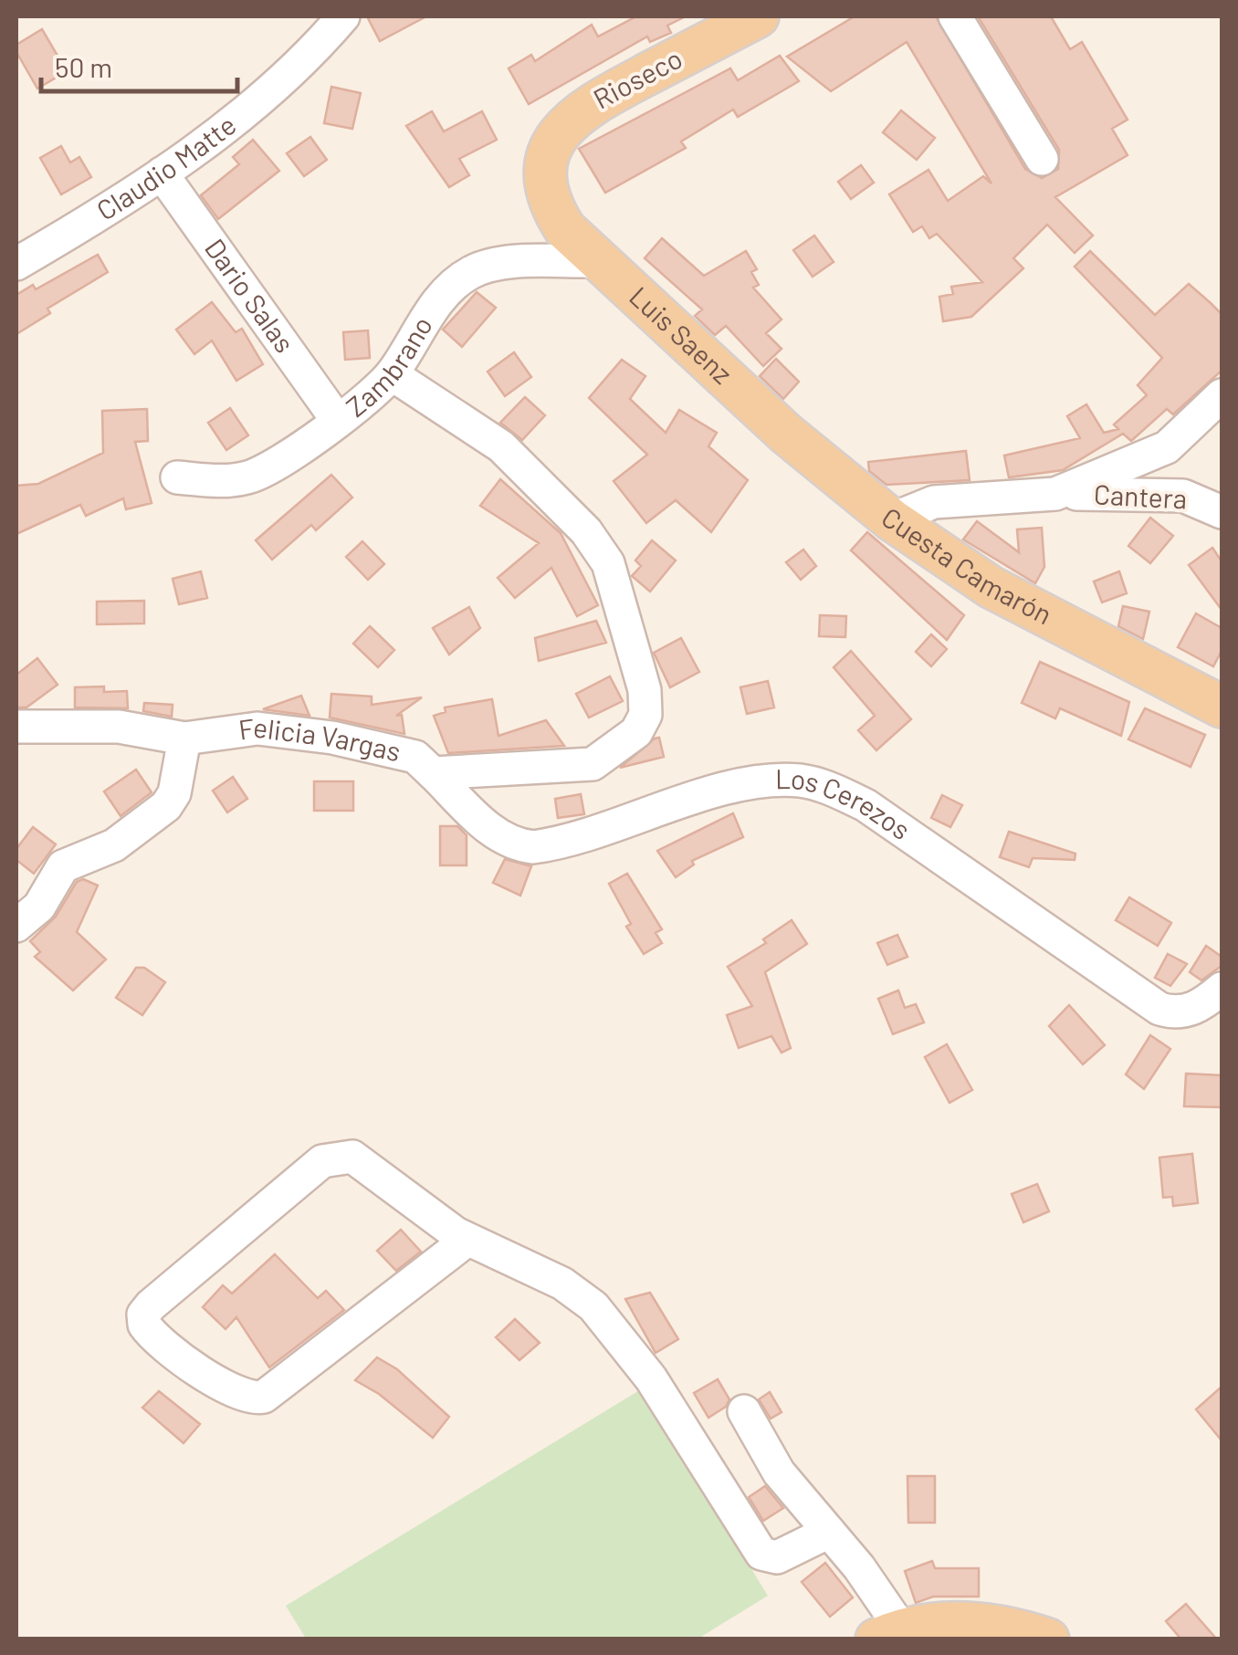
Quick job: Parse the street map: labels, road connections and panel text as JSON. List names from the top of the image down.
{
  "streets": {
    "main road": ["Rioseco", "Luis Saenz", "Cuesta Camarón"],
    "street": [
      "Claudio Matte",
      "Dario Salas",
      "Zambrano",
      "Cantera",
      "Felicia Vargas",
      "Los Cerezos"
    ]
  },
  "crossings": [
    ["Rioseco", "Luis Saenz"],
    ["Claudio Matte", "Dario Salas"],
    ["Dario Salas", "Zambrano"],
    ["Luis Saenz", "Zambrano"],
    ["Luis Saenz", "Cuesta Camarón"],
    ["Zambrano", "Felicia Vargas"],
    ["Cantera", "Cuesta Camarón"],
    ["Felicia Vargas", "Los Cerezos"]
  ],
  "scale_bar": "50 m"
}
